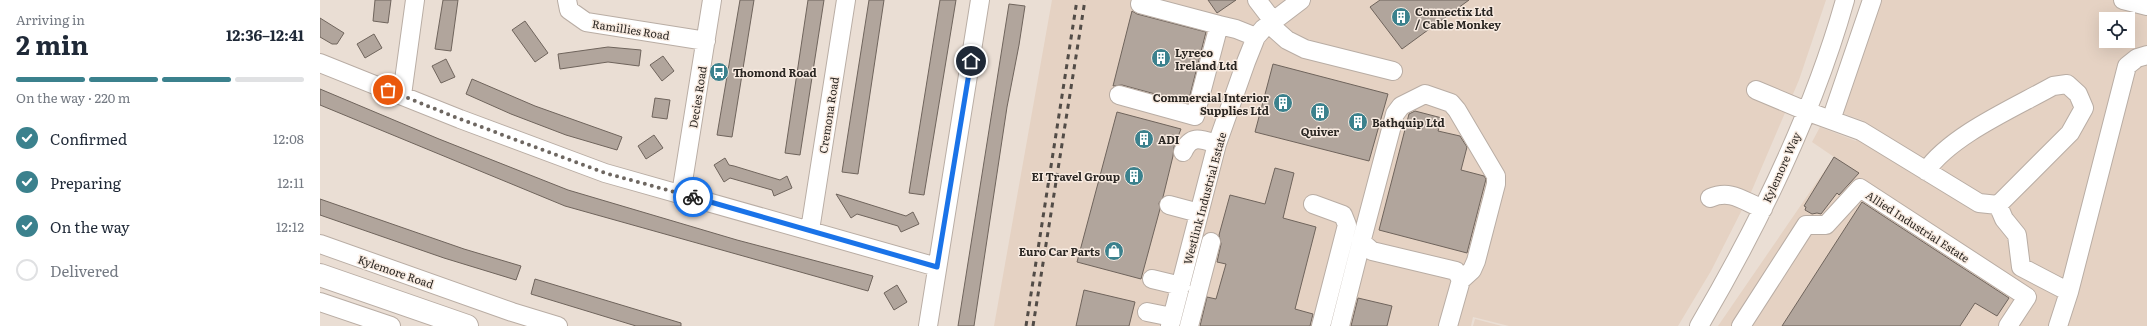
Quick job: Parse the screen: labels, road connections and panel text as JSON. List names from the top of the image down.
{
  "streets": {
    "street": [
      "Ramillies Road",
      "Decies Road",
      "Cremona Road",
      "Kylemore Way",
      "Westlink Industrial Estate",
      "Allied Industrial Estate",
      "Kylemore Road"
    ]
  },
  "crossings": [
    ["Ramillies Road", "Decies Road"]
  ],
  "places": {
    "building": [
      "Connectix Ltd / Cable Monkey",
      "Lyreco Ireland Ltd",
      "Commercial Interior Supplies Ltd",
      "Quiver",
      "Bathquip Ltd",
      "ADI",
      "EI Travel Group"
    ],
    "bus stop": ["Thomond Road"],
    "shop": ["Euro Car Parts"]
  },
  "page": {
    "heading": ["2 min", "Arriving in", "12:36–12:41"],
    "bar": "On the way · 220 m",
    "list": [
      ["Confirmed", "12:08"],
      ["Preparing", "12:11"],
      ["On the way", "12:12"],
      "Delivered"
    ]
  }
}
